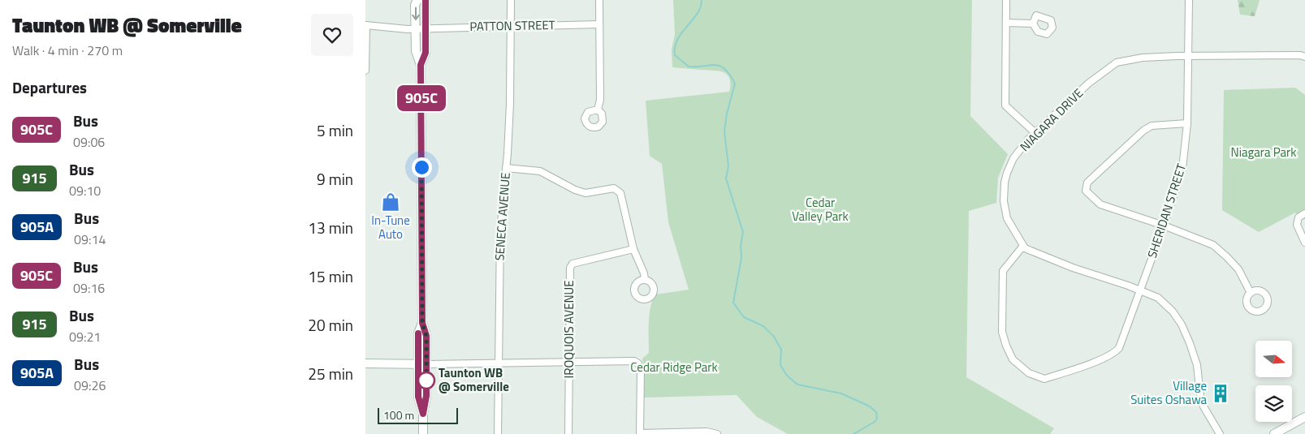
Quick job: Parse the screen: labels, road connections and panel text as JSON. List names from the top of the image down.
{
  "streets": {
    "street": [
      "PATTON STREET",
      "NIAGARA DRIVE",
      "SHERIDAN STREET",
      "SENECA AVENUE",
      "IROQUOIS AVENUE"
    ]
  },
  "crossings": [
    ["PATTON STREET", "SENECA AVENUE"],
    ["NIAGARA DRIVE", "SHERIDAN STREET"]
  ],
  "parks": ["Niagara Park", "Cedar Valley Park", "Cedar Ridge Park"],
  "places": {
    "shop": ["In-Tune Auto"],
    "other": ["Taunton WB @ Somerville"],
    "building": ["Village Suites Oshawa"]
  },
  "lines": ["bus line 905C"],
  "scale_bar": "100 m",
  "north": "right",
  "page": {
    "heading": [
      ["Taunton WB @ Somerville", "Walk · 4 min · 270 m"],
      "Departures"
    ],
    "on_map": "905C",
    "list": [
      {
        "mark": "905C",
        "name": "Bus",
        "note": "09:06",
        "value": "5 min"
      },
      {
        "mark": "915",
        "name": "Bus",
        "note": "09:10",
        "value": "9 min"
      },
      {
        "mark": "905A",
        "name": "Bus",
        "note": "09:14",
        "value": "13 min"
      },
      {
        "mark": "905C",
        "name": "Bus",
        "note": "09:16",
        "value": "15 min"
      },
      {
        "mark": "915",
        "name": "Bus",
        "note": "09:21",
        "value": "20 min"
      },
      {
        "mark": "905A",
        "name": "Bus",
        "note": "09:26",
        "value": "25 min"
      }
    ],
    "scale": "100 m"
  }
}
